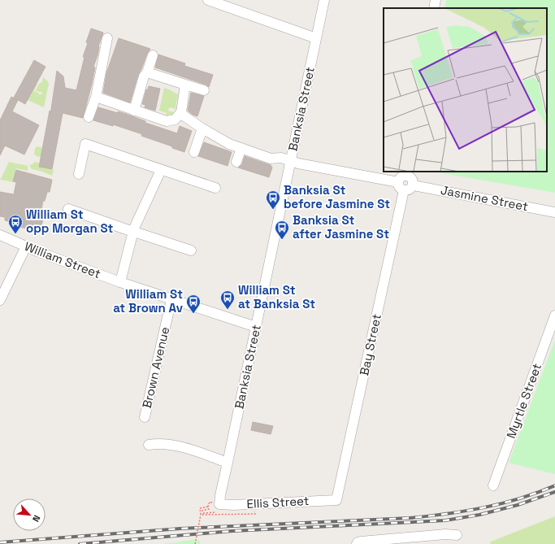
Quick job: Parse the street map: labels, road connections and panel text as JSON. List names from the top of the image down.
{
  "streets": {
    "street": [
      "Banksia Street",
      "Jasmine Street",
      "William Street",
      "Bay Street",
      "Brown Avenue",
      "Myrtle Street",
      "Ellis Street"
    ]
  },
  "crossings": [
    ["Banksia Street", "William Street"],
    ["Banksia Street", "Ellis Street"],
    ["Jasmine Street", "Bay Street"],
    ["William Street", "Brown Avenue"],
    ["Bay Street", "Ellis Street"]
  ],
  "places": {
    "bus stop": [
      "Banksia St before Jasmine St",
      "William St opp Morgan St",
      "Banksia St after Jasmine St",
      "William St at Banksia St",
      "William St at Brown Av"
    ]
  },
  "north": "bottom right"
}
